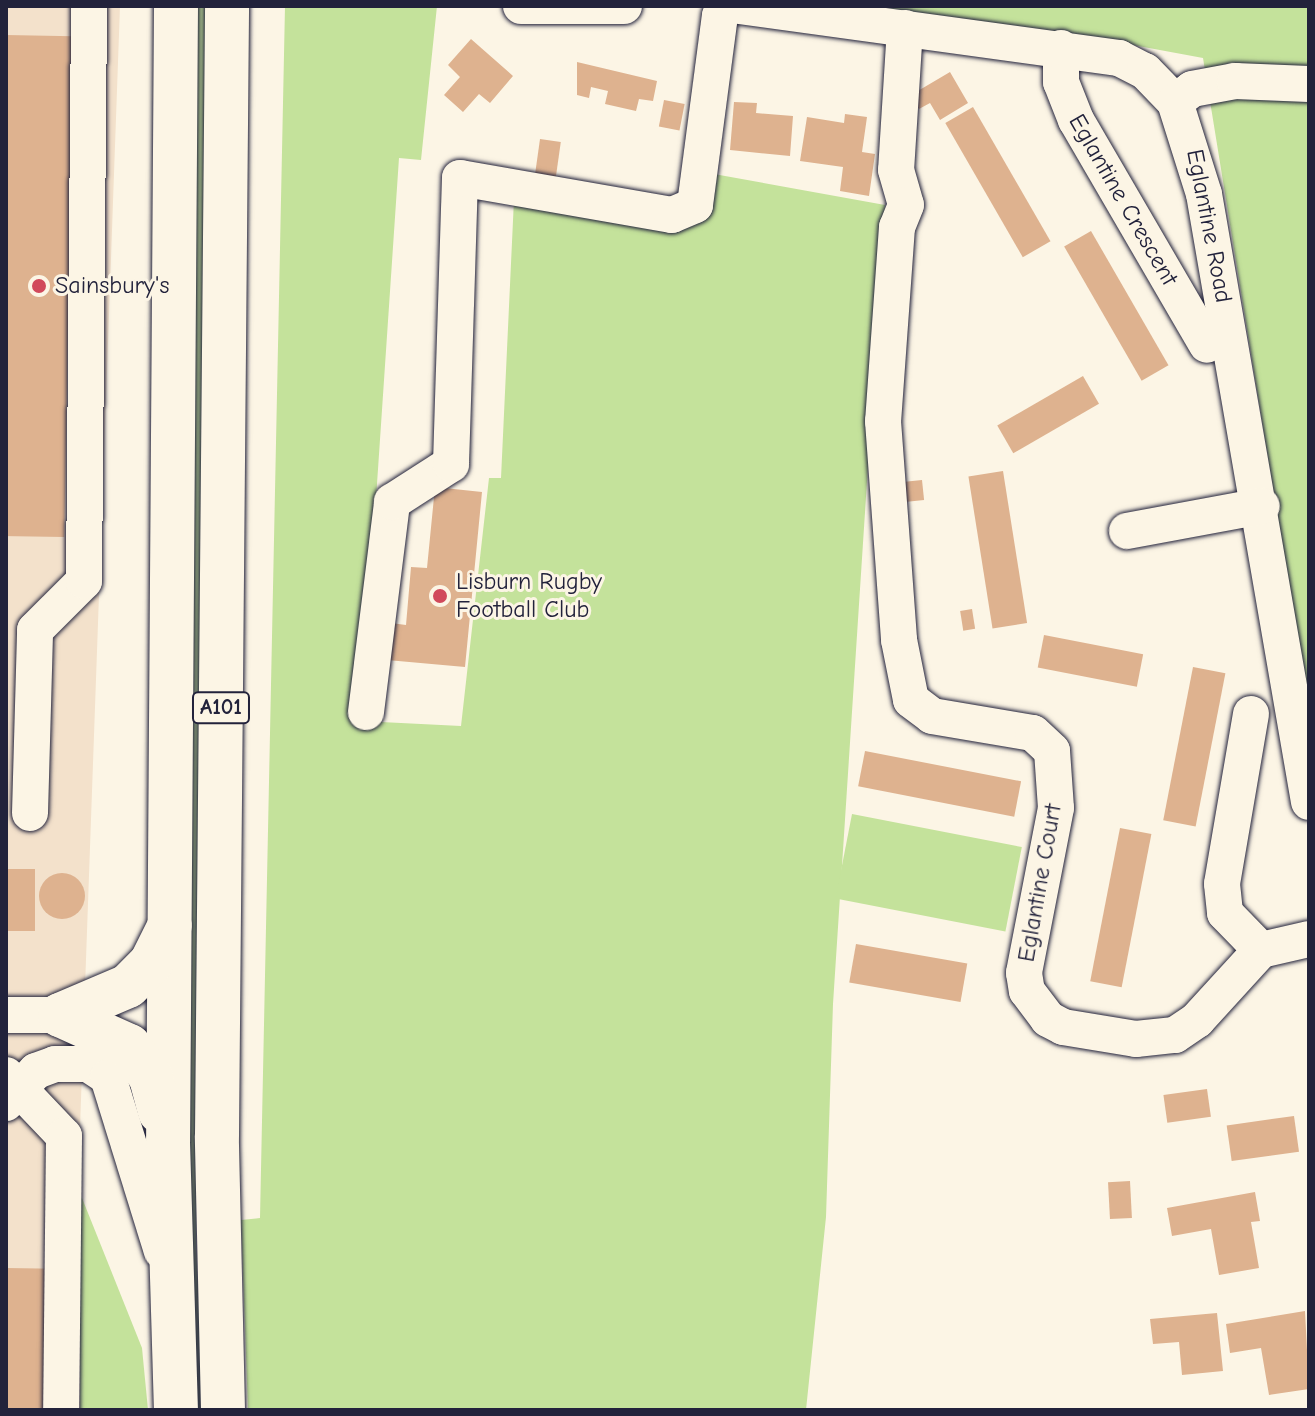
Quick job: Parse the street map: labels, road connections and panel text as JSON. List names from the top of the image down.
{
  "streets": {
    "highway": ["A101"],
    "street": ["Eglantine Crescent", "Eglantine Road", "Eglantine Court"]
  },
  "crossings": [
    ["Eglantine Crescent", "Eglantine Road"],
    ["Eglantine Road", "Eglantine Court"]
  ],
  "places": ["Sainsbury's", "Lisburn Rugby Football Club"]
}
